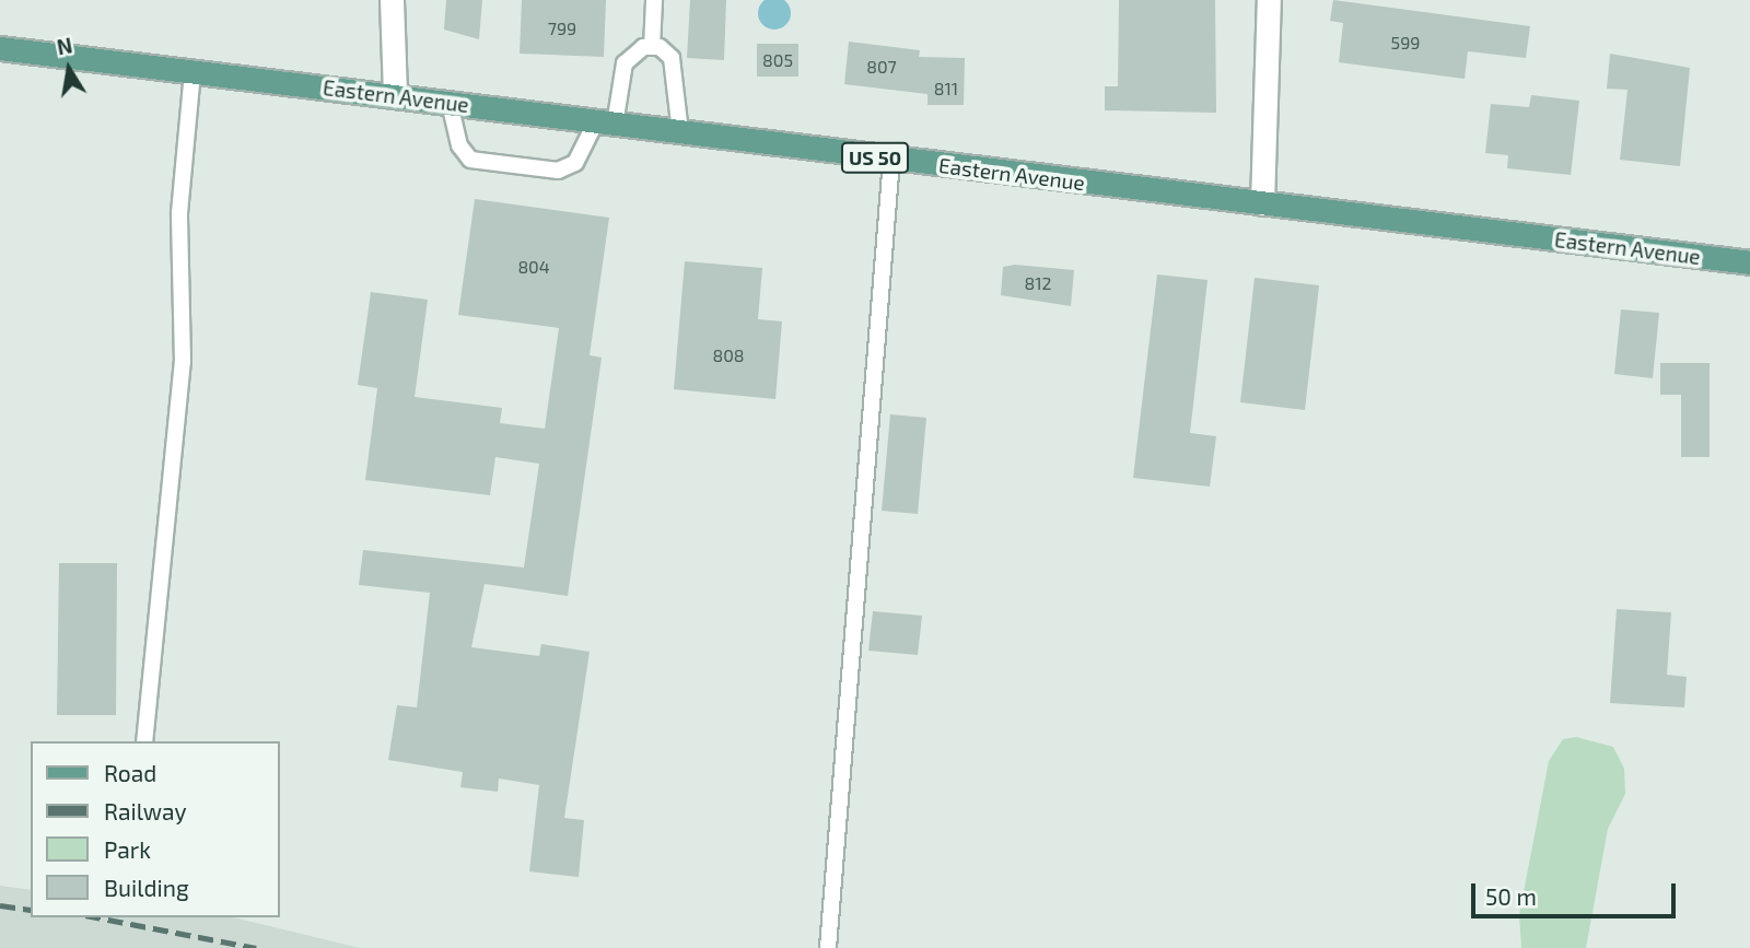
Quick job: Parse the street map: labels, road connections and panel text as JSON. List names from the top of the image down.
{
  "streets": {
    "main road": ["Eastern Avenue", "US 50"]
  },
  "house_numbers": [
    "799",
    "599",
    "805",
    "807",
    "811",
    "804",
    "812",
    "808"
  ],
  "legend": [
    "Road",
    "Railway",
    "Park",
    "Building"
  ],
  "scale_bar": "50 m",
  "north": "top"
}
